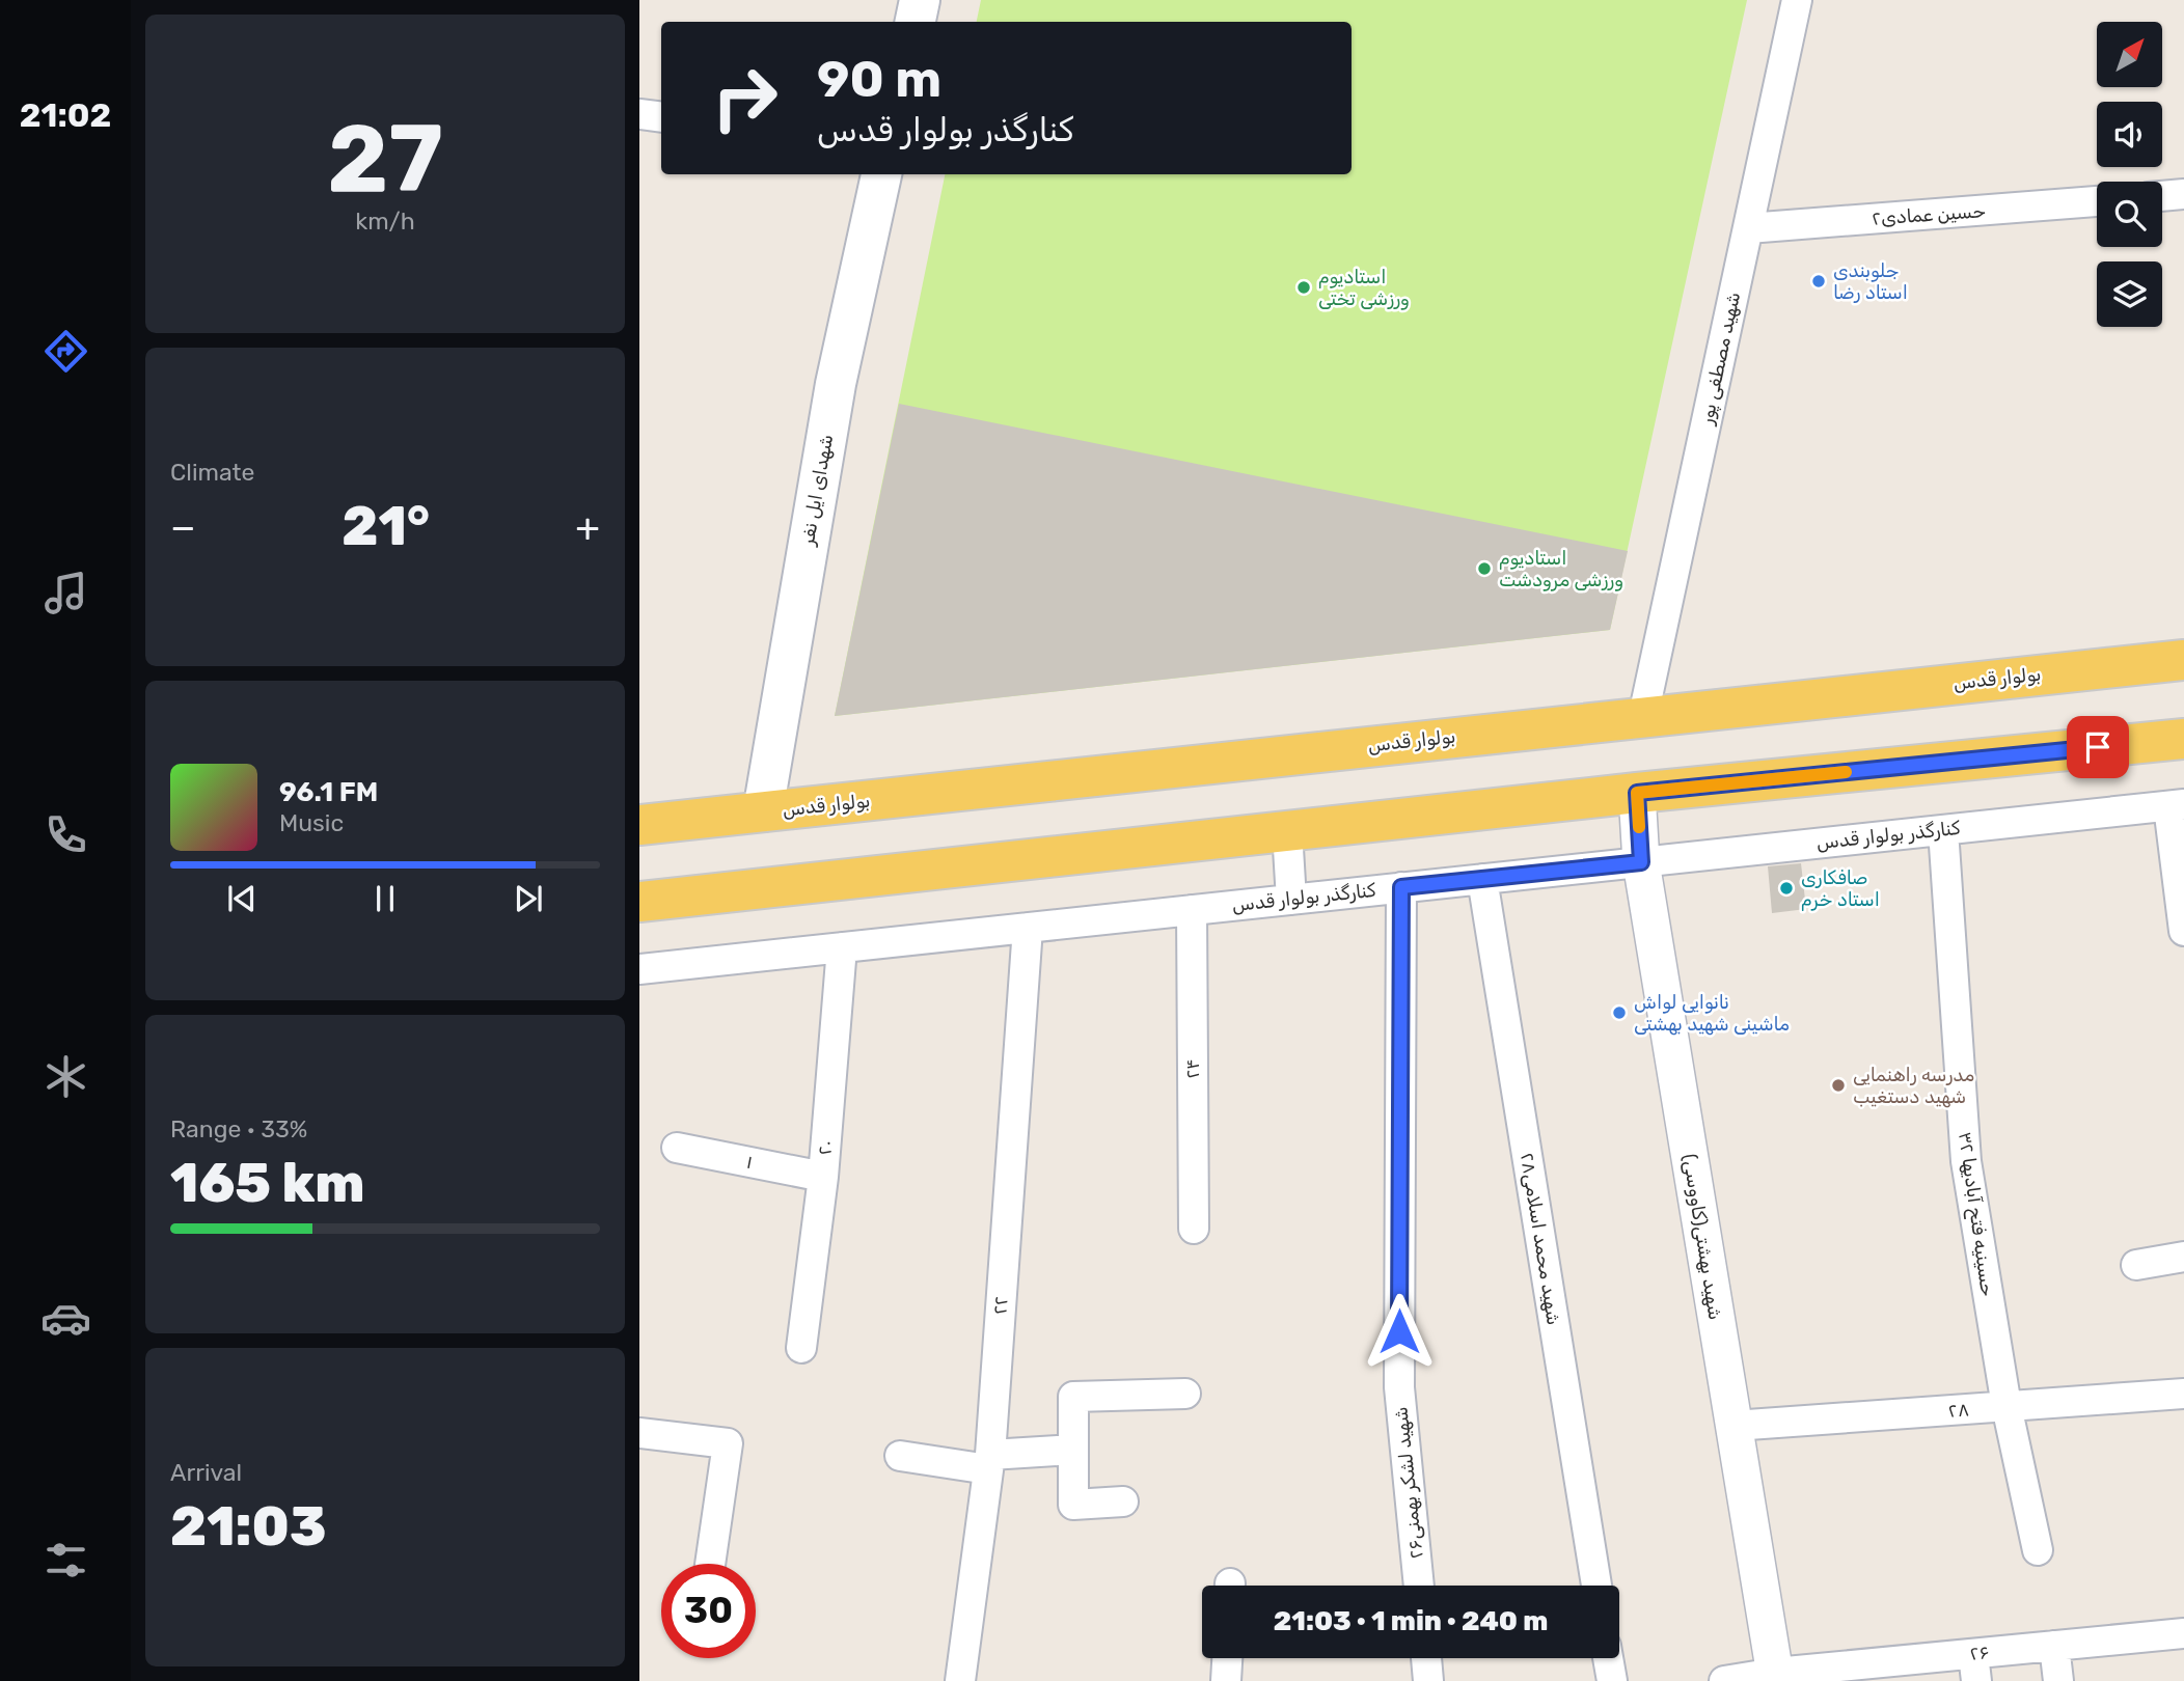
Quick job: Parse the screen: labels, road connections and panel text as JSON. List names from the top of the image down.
{
  "streets": {
    "main road": ["شهدای ایل نفر", "بولوار قدس"],
    "street": [
      "حسین عمادی۲",
      "شهید مصطفی پور",
      "کنارگذر بولوار قدس",
      "۲۴",
      "۲۰",
      "۱",
      "حسینیه فتح آبادیها ۳۲",
      "شهید بهشتی(کاووسی)",
      "شهید محمد اسلامی۲۸",
      "۲۲",
      "۲۸",
      "شهید لشکر بهمنی۲۶",
      "۲۶"
    ]
  },
  "crossings": [
    ["حسین عمادی۲", "شهید مصطفی پور"],
    ["شهید مصطفی پور", "بولوار قدس"],
    ["شهدای ایل نفر", "بولوار قدس"],
    ["کنارگذر بولوار قدس", "۲۴"],
    ["کنارگذر بولوار قدس", "۲۰"],
    ["کنارگذر بولوار قدس", "حسینیه فتح آبادیها ۳۲"],
    ["کنارگذر بولوار قدس", "شهید بهشتی(کاووسی)"],
    ["کنارگذر بولوار قدس", "شهید محمد اسلامی۲۸"],
    ["کنارگذر بولوار قدس", "۲۲"],
    ["کنارگذر بولوار قدس", "شهید لشکر بهمنی۲۶"],
    ["۲۰", "۱"],
    ["حسینیه فتح آبادیها ۳۲", "۲۸"],
    ["شهید بهشتی(کاووسی)", "۲۸"],
    ["شهید بهشتی(کاووسی)", "۲۶"]
  ],
  "places": [
    "جلوبندی استاد رضا",
    "استادیوم ورزشی تختی",
    "استادیوم ورزشی مرودشت",
    "صافکاری استاد خرم",
    "نانوایی لواش ماشینی شهید بهشتی",
    "مدرسه راهنمایی شهید دستغیب"
  ],
  "north": "top right",
  "page": {
    "tabs": "21:02",
    "tile": [
      ["27", "km/h"],
      "Climate",
      ["Range · 33%", "165 km"],
      ["Arrival", "21:03"]
    ],
    "turn": ["90 m", "کنارگذر بولوار قدس"],
    "heat": ["−", "21°", "+"],
    "song": ["96.1 FM", "Music"],
    "limit": "30",
    "trip": "21:03 · 1 min · 240 m"
  }
}
